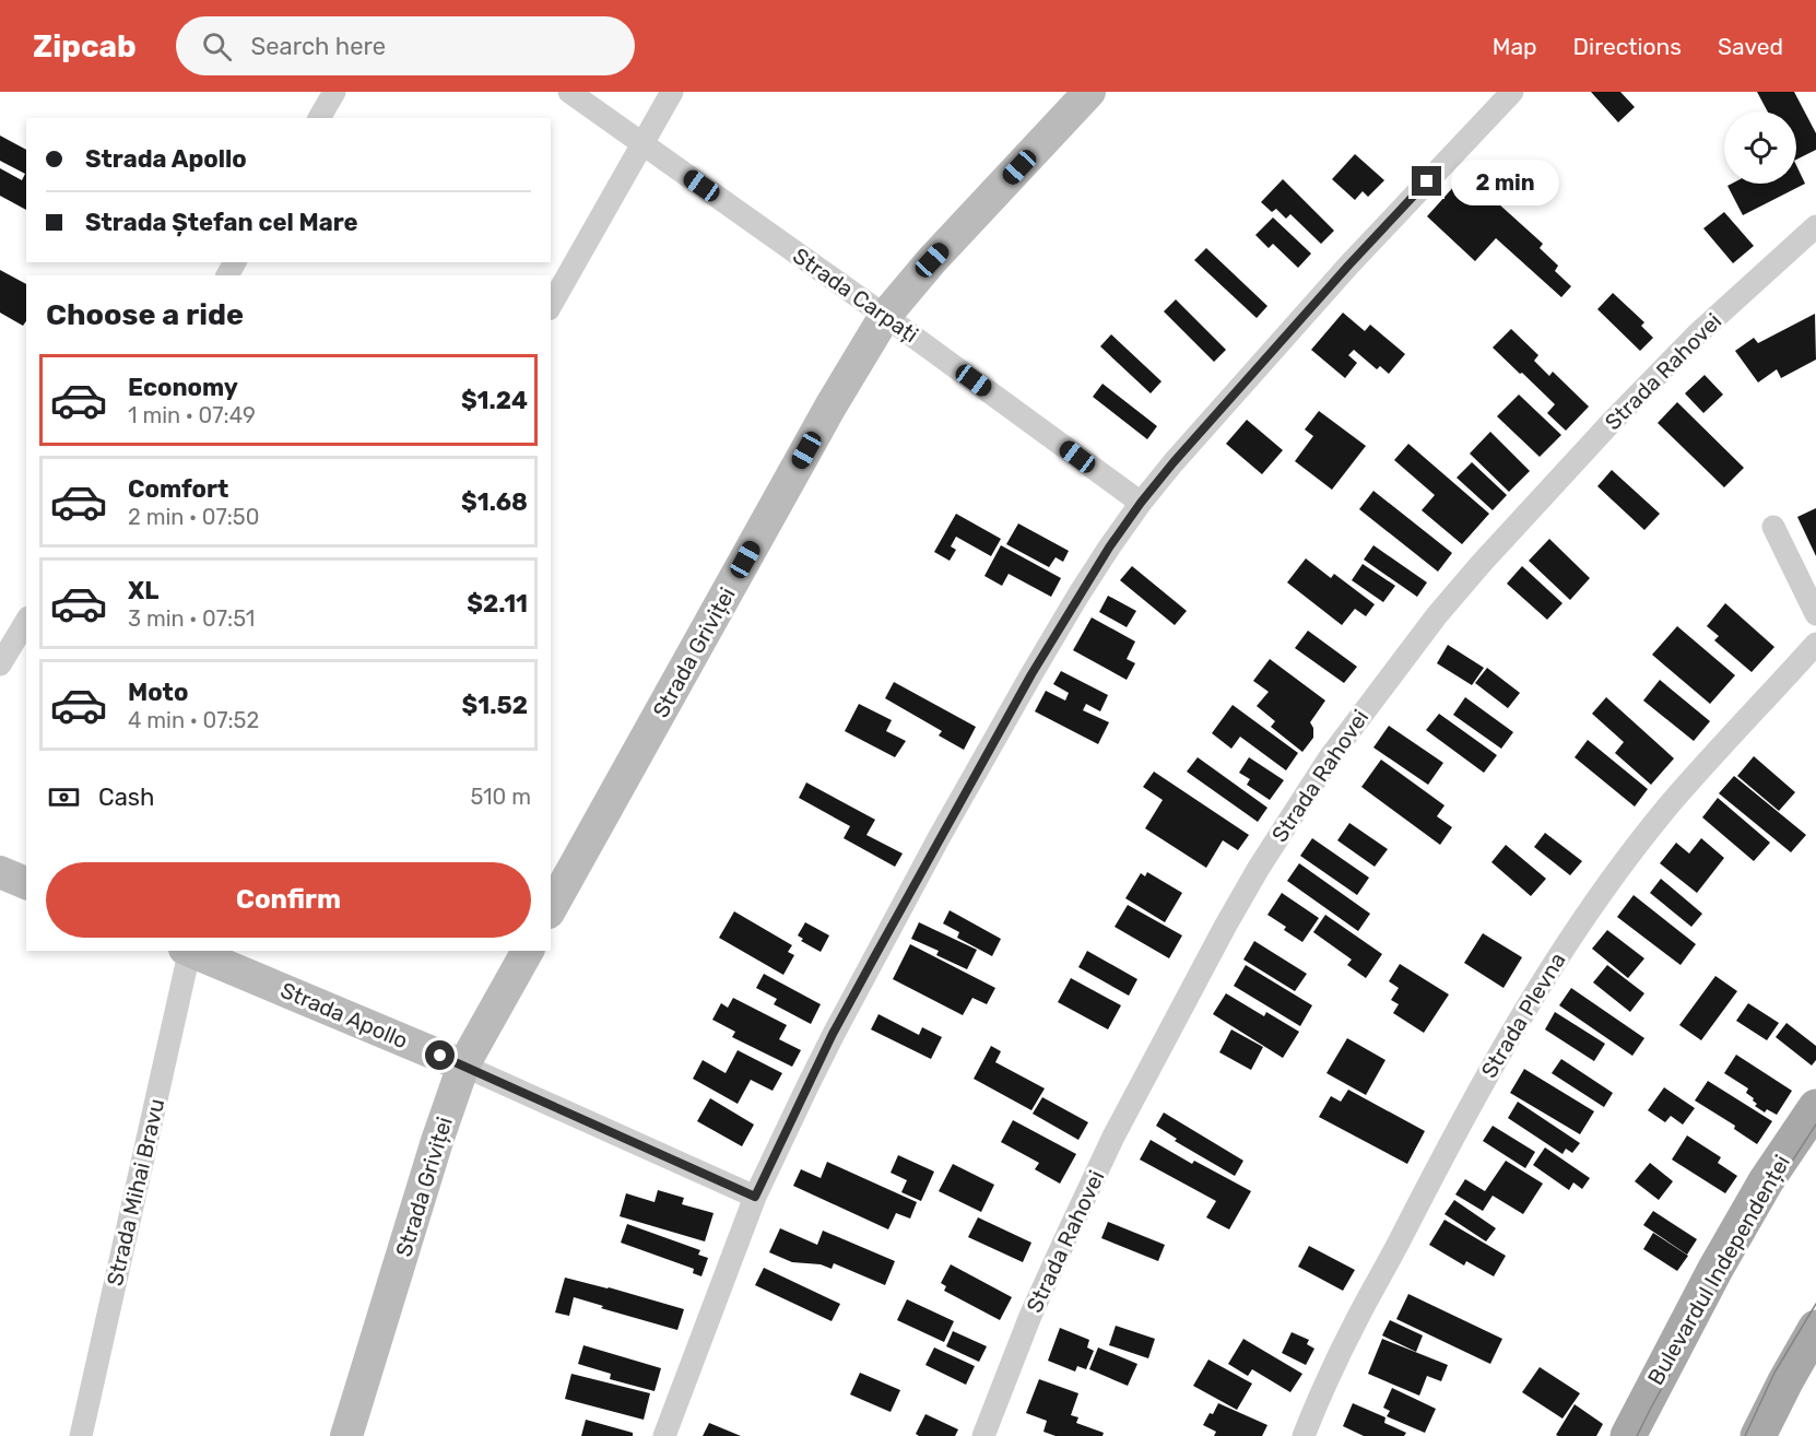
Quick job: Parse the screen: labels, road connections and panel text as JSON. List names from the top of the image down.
{
  "streets": {
    "main road": ["Strada Griviței", "Strada Apollo", "Bulevardul Independenței"],
    "street": [
      "Strada Carpați",
      "Strada Rahovei",
      "Strada Plevna",
      "Strada Mihai Bravu"
    ]
  },
  "crossings": [
    ["Strada Carpați", "Strada Griviței"],
    ["Strada Griviței", "Strada Apollo"]
  ],
  "page": {
    "header": "Zipcab",
    "search": "Search here",
    "nav": ["Map", "Directions", "Saved"],
    "banner": ["Strada Apollo", "Strada Ștefan cel Mare"],
    "bubble": "2 min",
    "heading": "Choose a ride",
    "list": [
      {
        "name": "Economy",
        "note": "1 min · 07:49",
        "value": "$1.24"
      },
      {
        "name": "Comfort",
        "note": "2 min · 07:50",
        "value": "$1.68"
      },
      {
        "name": "XL",
        "note": "3 min · 07:51",
        "value": "$2.11"
      },
      {
        "name": "Moto",
        "note": "4 min · 07:52",
        "value": "$1.52"
      }
    ],
    "pay": ["Cash", "510 m"],
    "buttons": "Confirm"
  }
}
